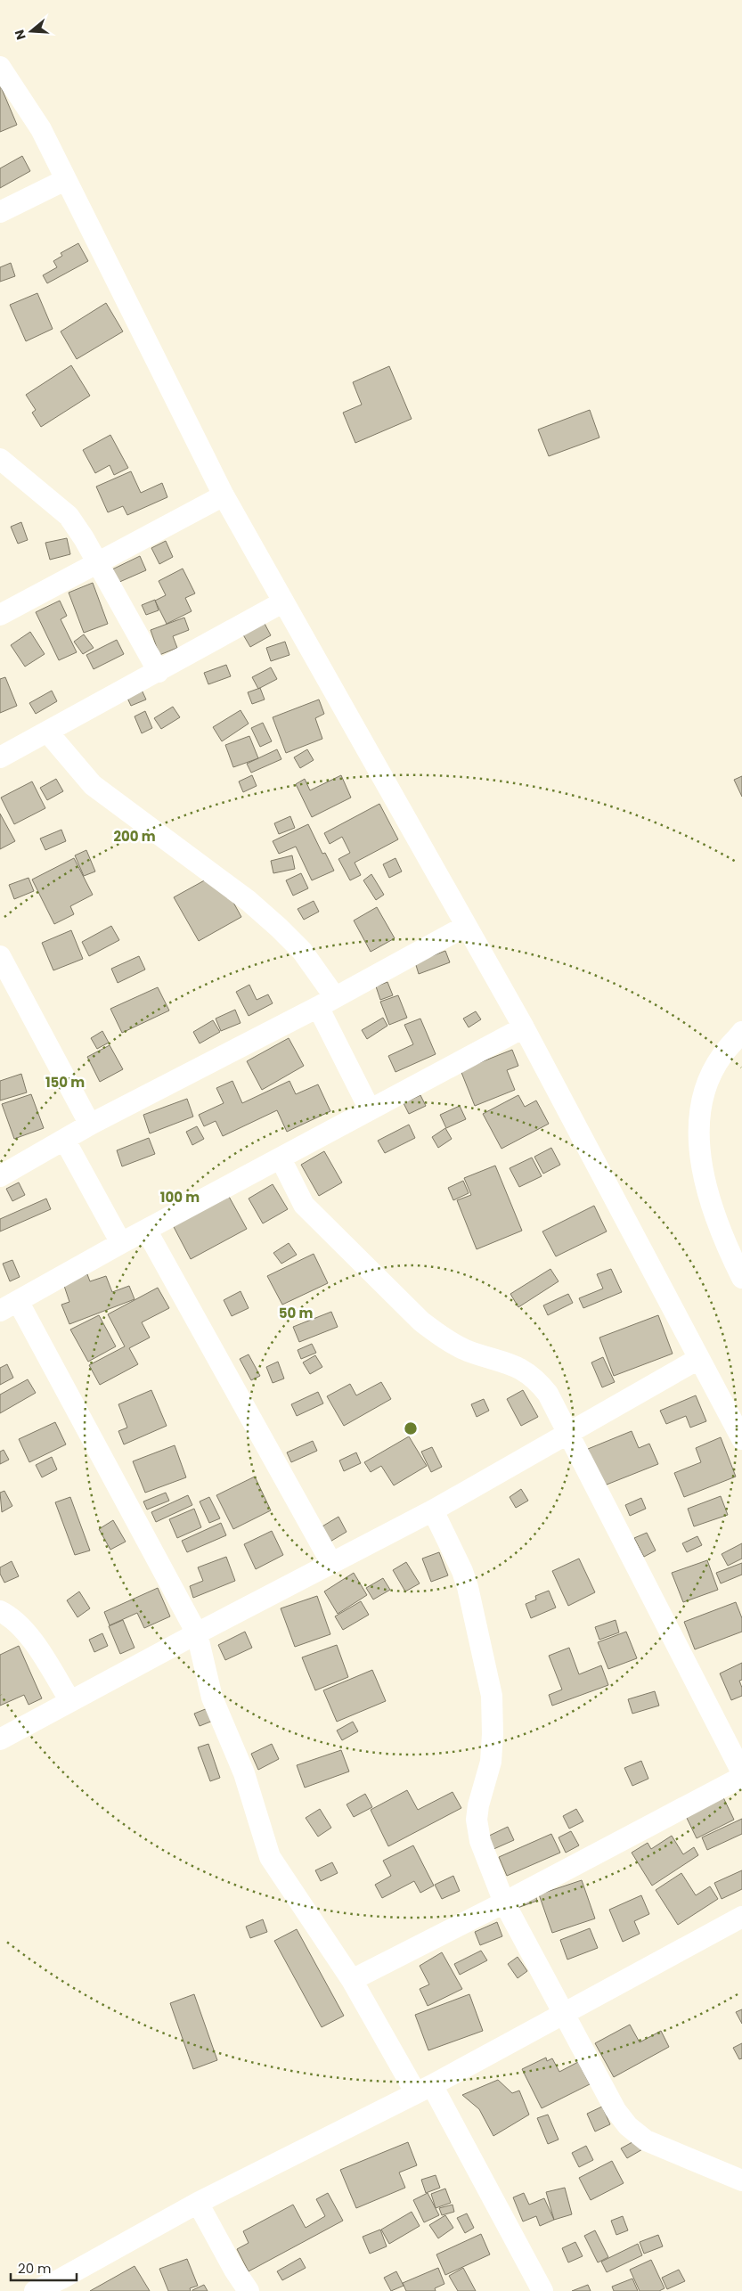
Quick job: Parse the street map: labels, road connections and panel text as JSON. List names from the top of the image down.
{
  "scale_bar": "20 m",
  "north": "left",
  "rings": [
    "200 m",
    "150 m",
    "100 m",
    "50 m"
  ]
}
